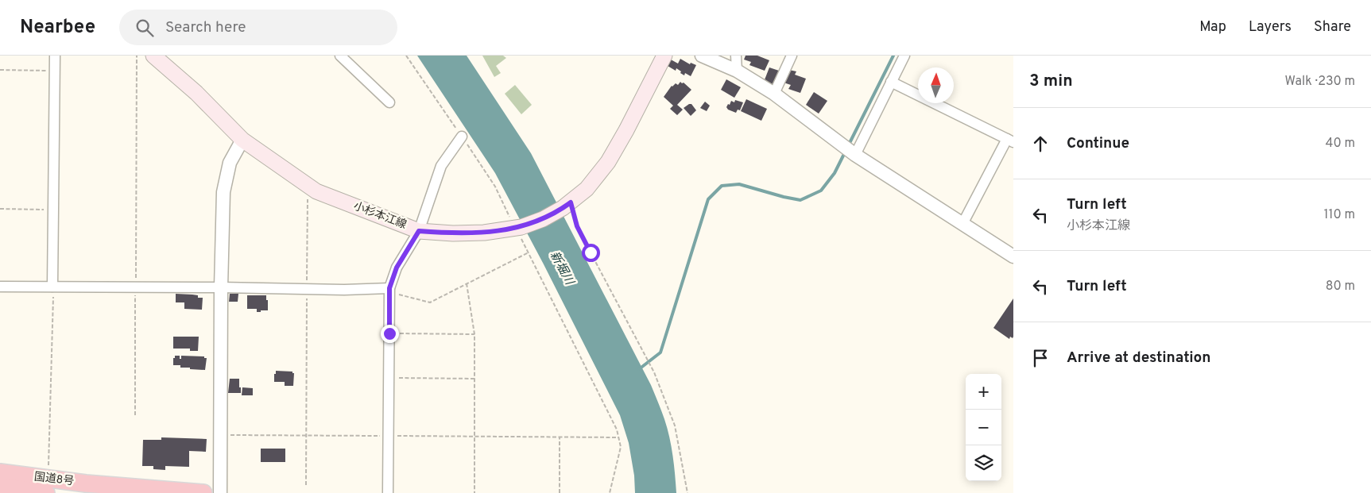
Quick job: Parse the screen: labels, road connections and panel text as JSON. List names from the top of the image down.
{
  "streets": {
    "highway": ["国道8号"],
    "main road": ["小杉本江線"]
  },
  "water": ["新堀川"],
  "north": "top",
  "page": {
    "header": "Nearbee",
    "search": "Search here",
    "nav": ["Map", "Layers", "Share"],
    "heading": ["3 min", "Walk · 230 m"],
    "list": [
      ["Continue", "40 m"],
      ["Turn left", "小杉本江線", "110 m"],
      ["Turn left", "80 m"],
      "Arrive at destination"
    ],
    "map_buttons": ["+", "−"]
  }
}
